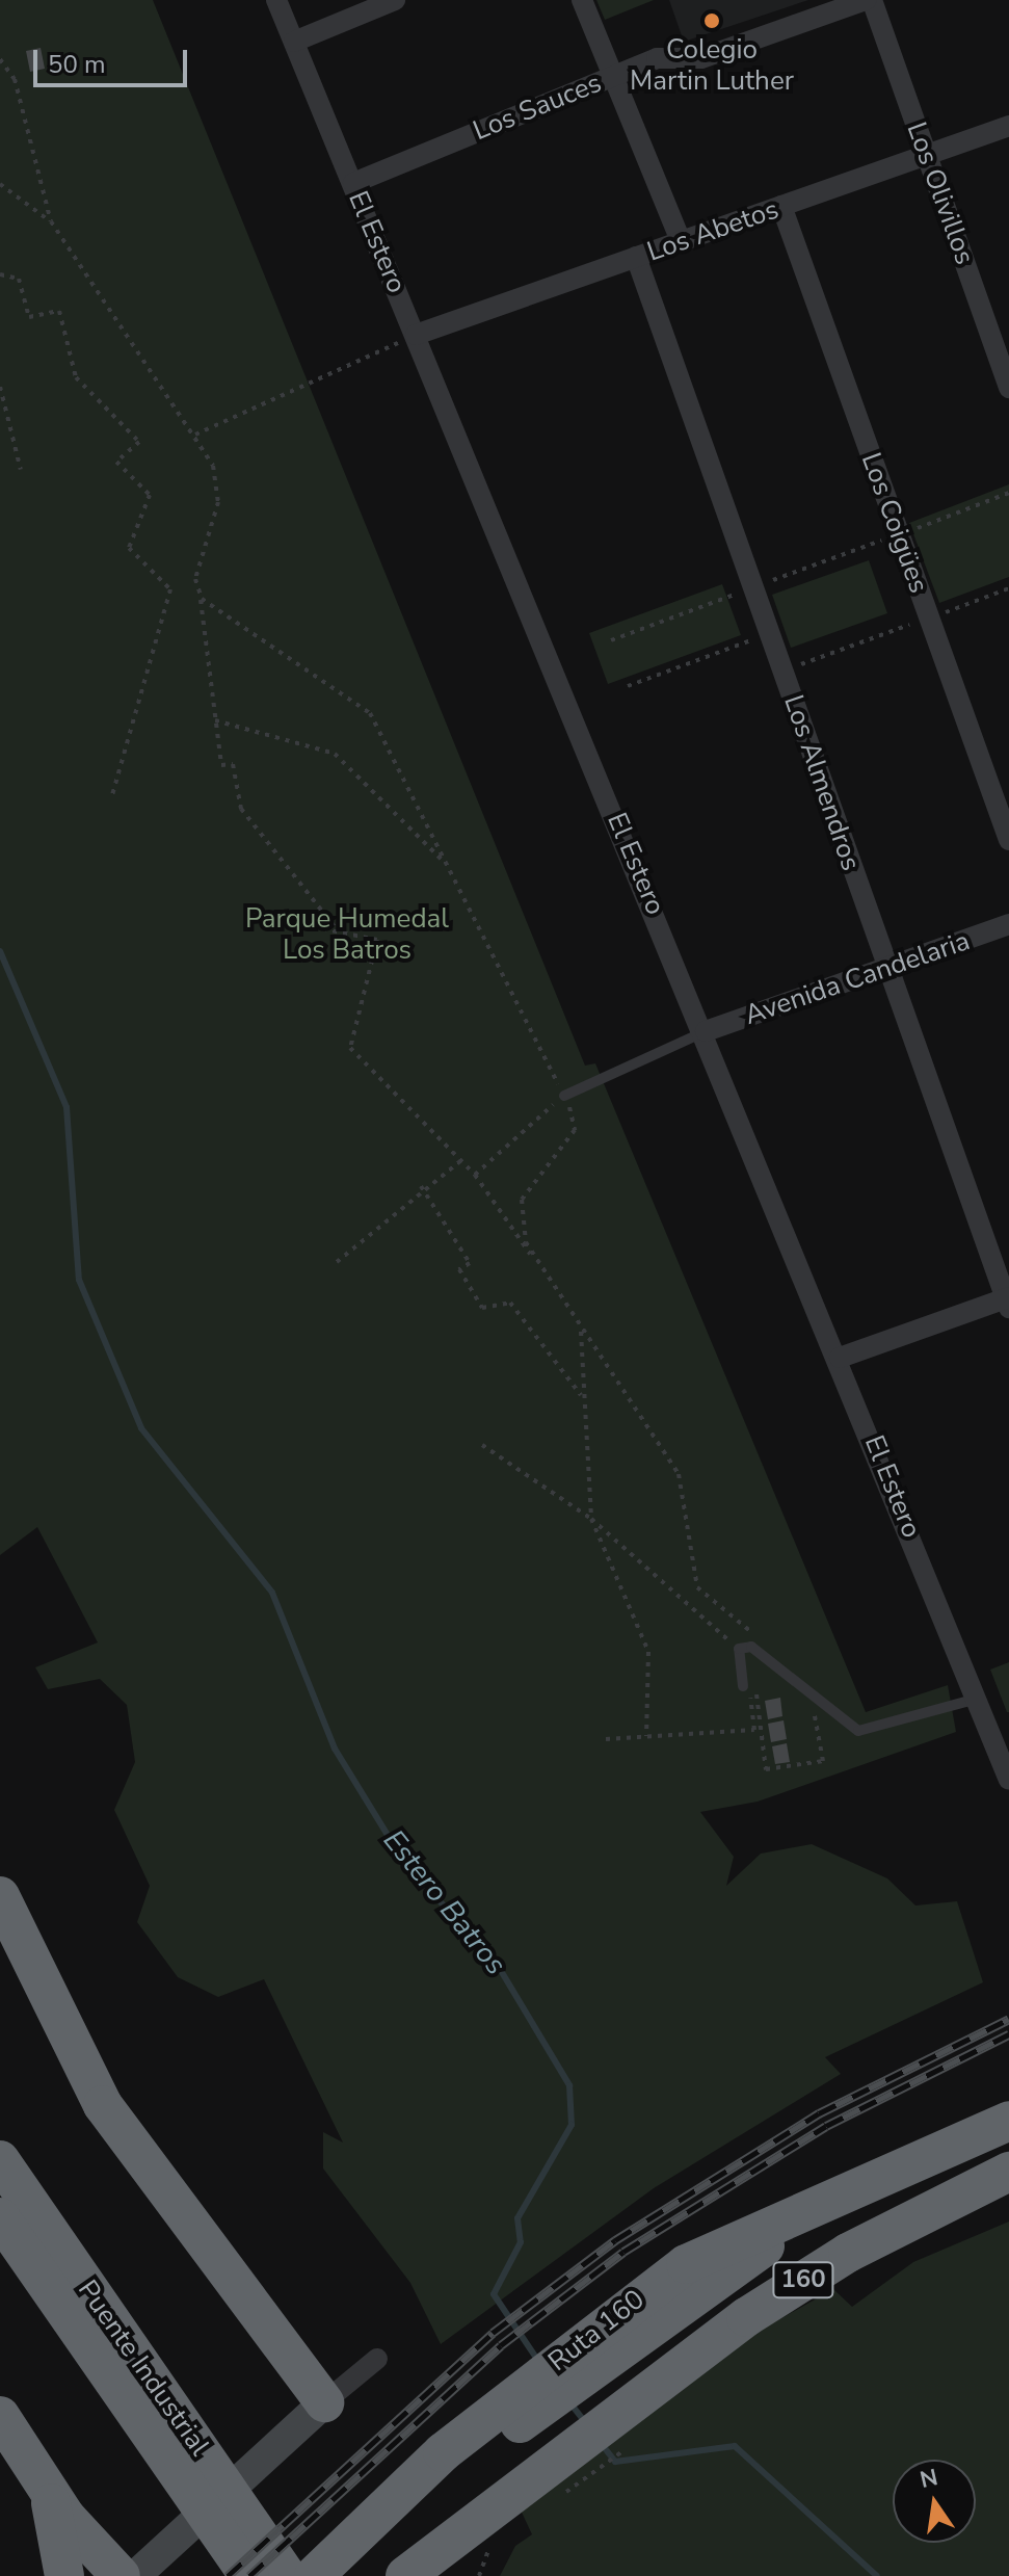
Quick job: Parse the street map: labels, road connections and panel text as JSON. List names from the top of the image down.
{
  "streets": {
    "highway": ["160", "Ruta 160", "Puente Industrial"],
    "street": [
      "Los Sauces",
      "Los Olivillos",
      "Los Abetos",
      "El Estero",
      "Los Coigües",
      "Los Almendros",
      "Avenida Candelaria"
    ]
  },
  "crossings": [
    ["Los Sauces", "Los Olivillos"],
    ["Los Sauces", "El Estero"],
    ["Los Olivillos", "Los Abetos"],
    ["Los Abetos", "El Estero"],
    ["Los Abetos", "Los Coigües"],
    ["Los Abetos", "Los Almendros"],
    ["El Estero", "Avenida Candelaria"],
    ["Los Almendros", "Avenida Candelaria"]
  ],
  "water": ["Estero Batros"],
  "parks": ["Parque Humedal Los Batros"],
  "places": ["Colegio Martin Luther"],
  "scale_bar": "50 m",
  "north": "top"
}
